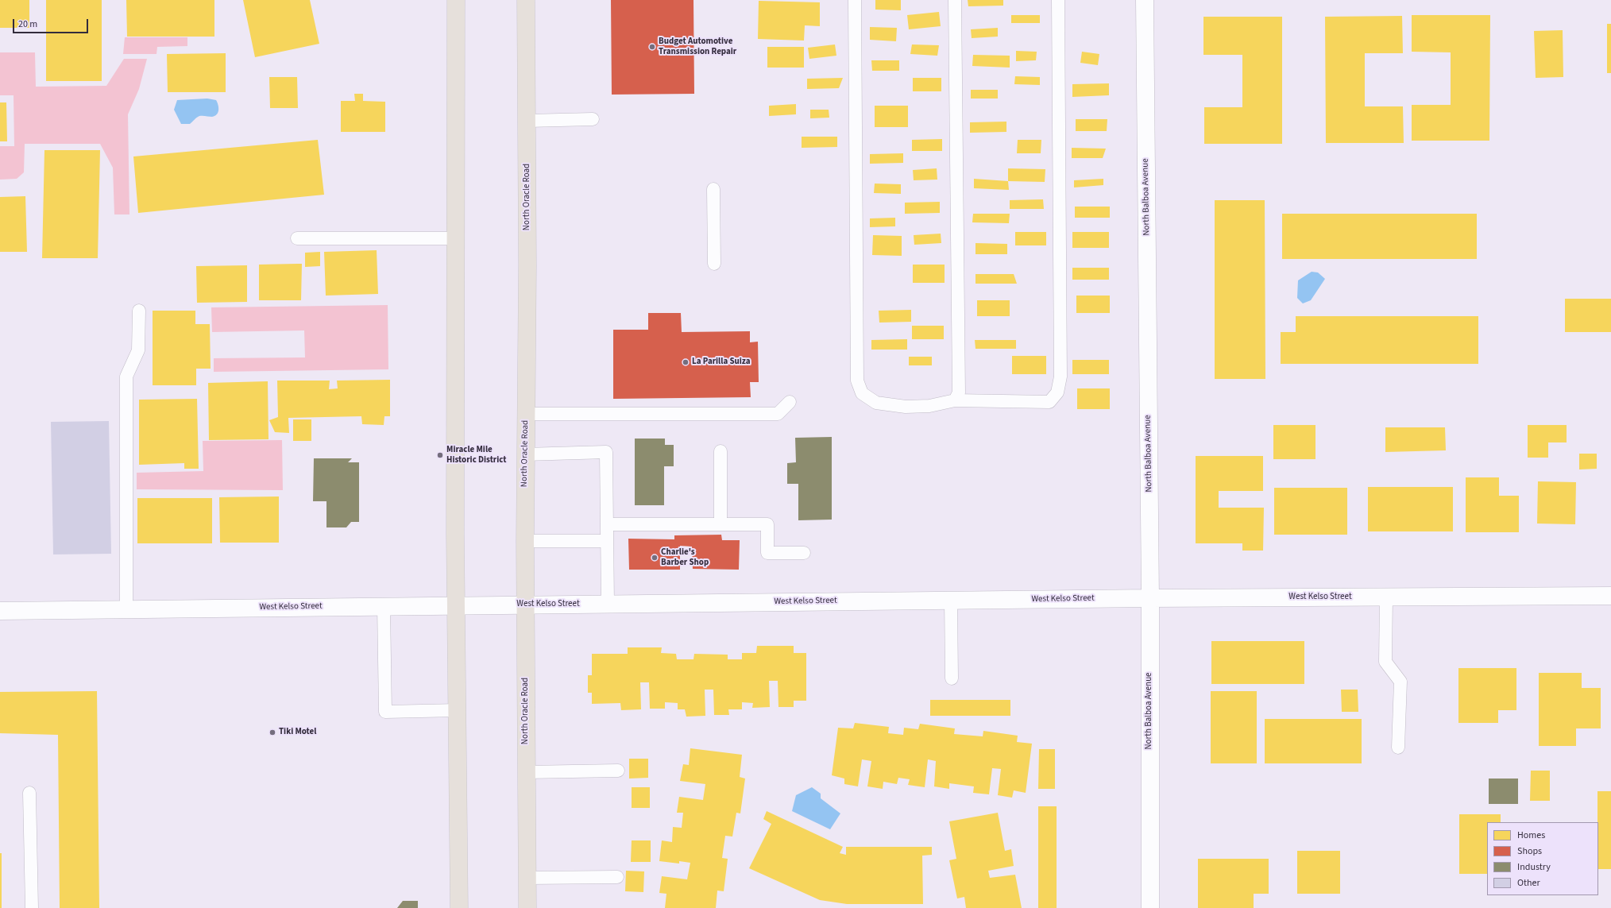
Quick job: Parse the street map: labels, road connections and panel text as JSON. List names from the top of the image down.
{
  "streets": {
    "main road": ["North Oracle Road"],
    "street": ["North Balboa Avenue", "West Kelso Street"]
  },
  "crossings": [
    ["North Oracle Road", "West Kelso Street"],
    ["North Balboa Avenue", "West Kelso Street"]
  ],
  "places": [
    "Budget Automotive Transmission Repair",
    "La Parilla Suiza",
    "Miracle Mile Historic District",
    "Charlie's Barber Shop",
    "Tiki Motel"
  ],
  "legend": [
    "Homes",
    "Shops",
    "Industry",
    "Other"
  ],
  "scale_bar": "20 m"
}
